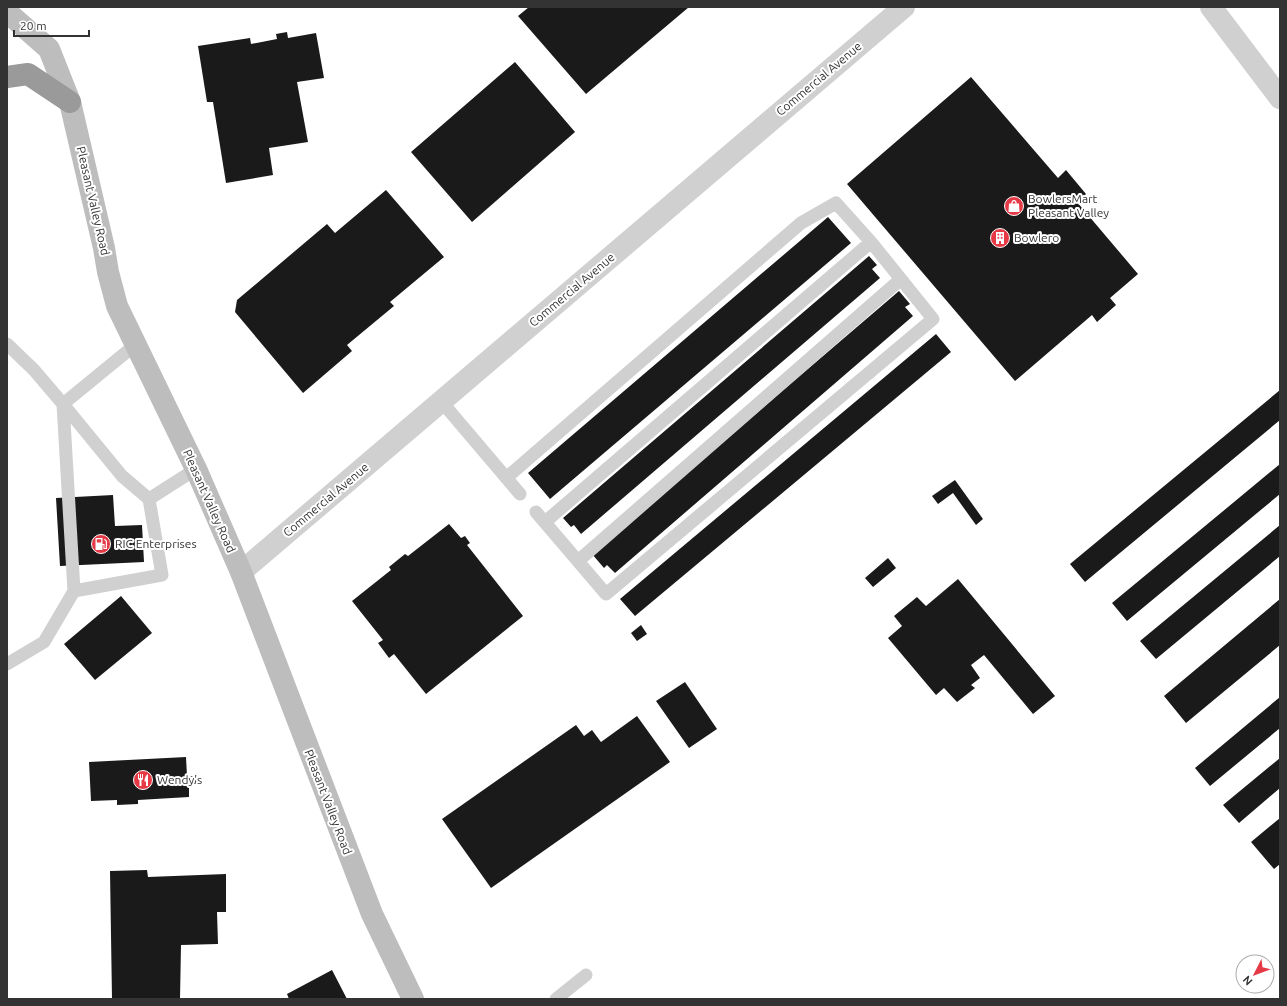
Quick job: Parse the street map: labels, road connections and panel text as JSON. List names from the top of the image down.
{
  "streets": {
    "street": ["Commercial Avenue", "Pleasant Valley Road"]
  },
  "crossings": [
    ["Commercial Avenue", "Pleasant Valley Road"]
  ],
  "places": {
    "shop": ["BowlersMart Pleasant Valley"],
    "building": ["Bowlero"],
    "fuel station": ["RIC Enterprises"],
    "restaurant": ["Wendy's"]
  },
  "scale_bar": "20 m",
  "north": "bottom left"
}
